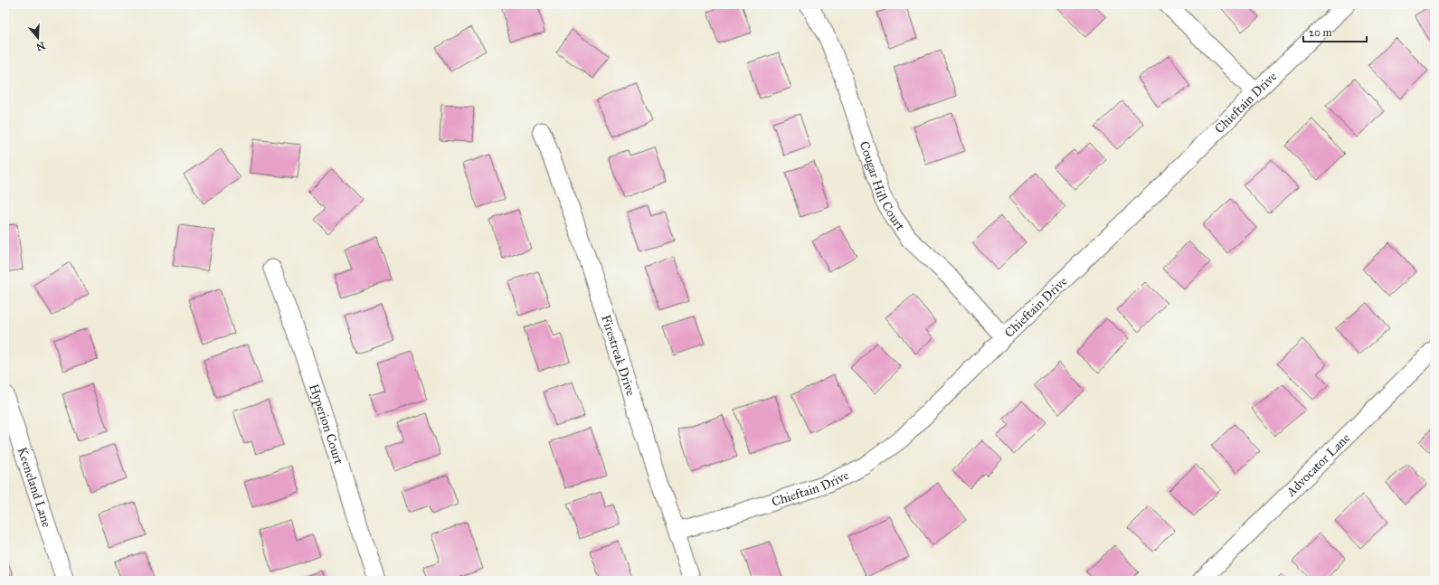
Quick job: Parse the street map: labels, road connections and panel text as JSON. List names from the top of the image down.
{
  "streets": {
    "street": [
      "Chieftain Drive",
      "Cougar Hill Court",
      "Firestreak Drive",
      "Hyperion Court",
      "Advocator Lane",
      "Keeneland Lane"
    ]
  },
  "crossings": [
    ["Chieftain Drive", "Cougar Hill Court"],
    ["Chieftain Drive", "Firestreak Drive"]
  ],
  "scale_bar": "20 m",
  "north": "bottom"
}
